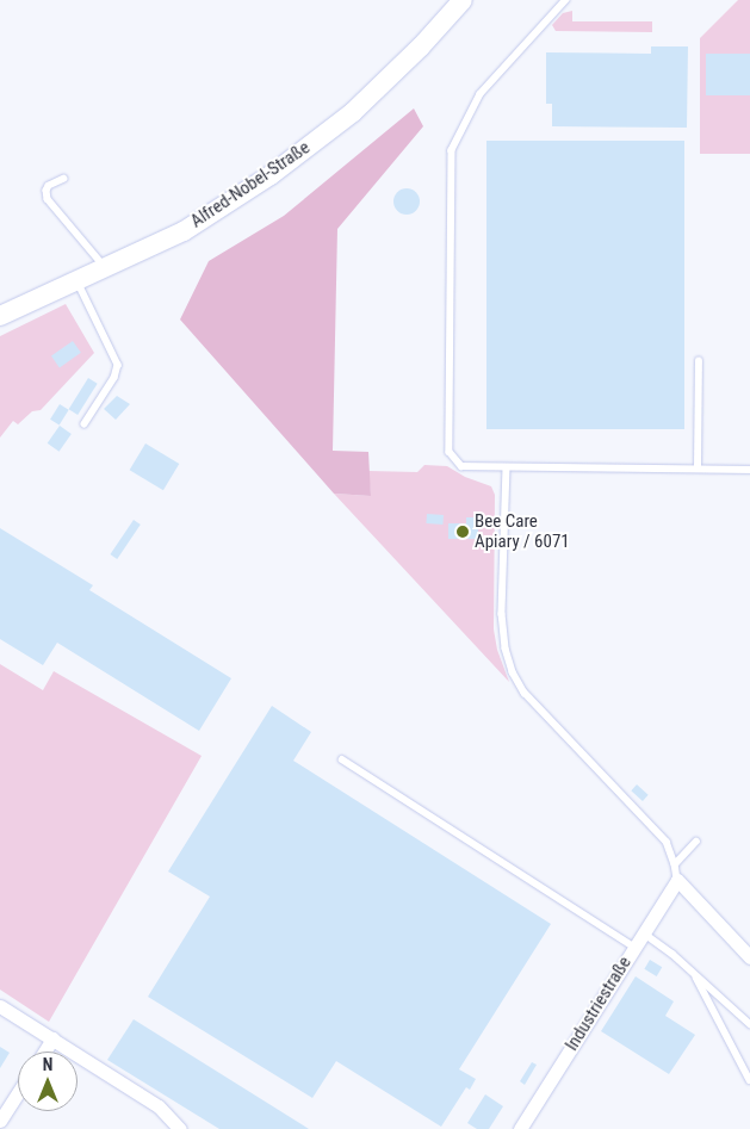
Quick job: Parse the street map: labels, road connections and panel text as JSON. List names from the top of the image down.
{
  "streets": {
    "street": ["Alfred-Nobel-Straße", "Industriestraße"]
  },
  "places": ["Bee Care Apiary / 6071"],
  "north": "top"
}
